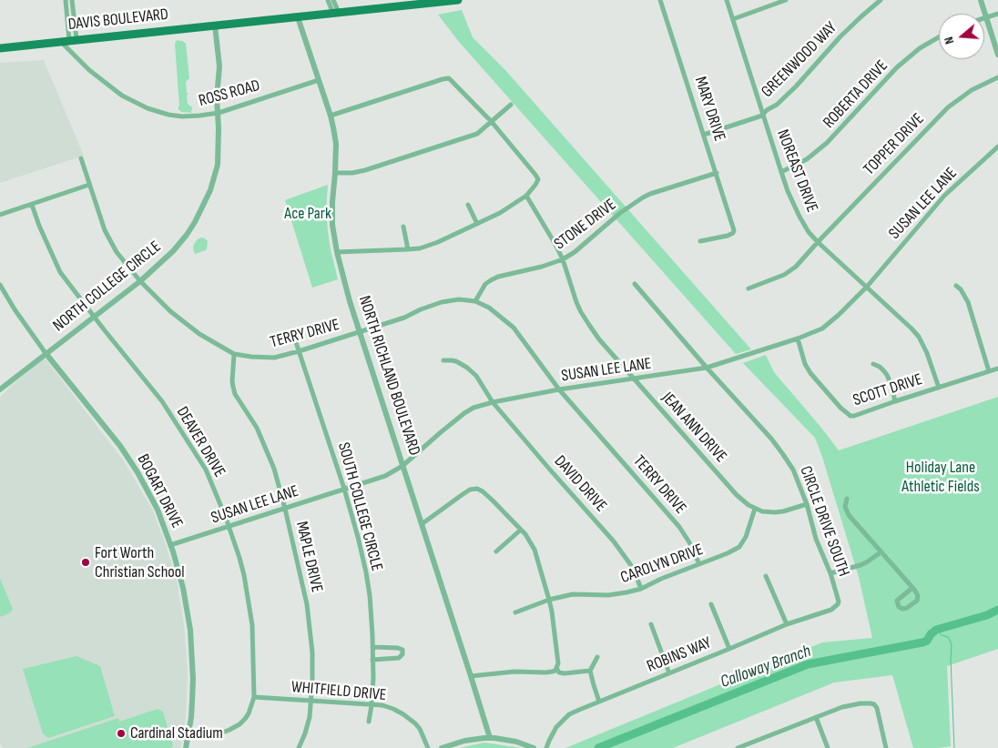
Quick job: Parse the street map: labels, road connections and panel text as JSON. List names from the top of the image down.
{
  "streets": {
    "main road": ["DAVIS BOULEVARD"],
    "street": [
      "GREENWOOD WAY",
      "ROSS ROAD",
      "ROBERTA DRIVE",
      "MARY DRIVE",
      "TOPPER DRIVE",
      "NOREAST DRIVE",
      "SUSAN LEE LANE",
      "STONE DRIVE",
      "NORTH COLLEGE CIRCLE",
      "TERRY DRIVE",
      "NORTH RICHLAND BOULEVARD",
      "SCOTT DRIVE",
      "JEAN ANN DRIVE",
      "DEAVER DRIVE",
      "DAVID DRIVE",
      "BOGART DRIVE",
      "SOUTH COLLEGE CIRCLE",
      "CIRCLE DRIVE SOUTH",
      "MAPLE DRIVE",
      "CAROLYN DRIVE",
      "ROBINS WAY",
      "WHITFIELD DRIVE"
    ]
  },
  "crossings": [
    ["DAVIS BOULEVARD", "ROSS ROAD"],
    ["DAVIS BOULEVARD", "NORTH COLLEGE CIRCLE"],
    ["DAVIS BOULEVARD", "NORTH RICHLAND BOULEVARD"],
    ["GREENWOOD WAY", "MARY DRIVE"],
    ["GREENWOOD WAY", "NOREAST DRIVE"],
    ["ROSS ROAD", "NORTH COLLEGE CIRCLE"],
    ["ROSS ROAD", "NORTH RICHLAND BOULEVARD"],
    ["ROBERTA DRIVE", "NOREAST DRIVE"],
    ["MARY DRIVE", "STONE DRIVE"],
    ["TOPPER DRIVE", "NOREAST DRIVE"],
    ["NOREAST DRIVE", "SUSAN LEE LANE"],
    ["NOREAST DRIVE", "SCOTT DRIVE"],
    ["SUSAN LEE LANE", "TERRY DRIVE"],
    ["SUSAN LEE LANE", "NORTH RICHLAND BOULEVARD"],
    ["SUSAN LEE LANE", "SCOTT DRIVE"],
    ["SUSAN LEE LANE", "JEAN ANN DRIVE"],
    ["SUSAN LEE LANE", "DEAVER DRIVE"],
    ["SUSAN LEE LANE", "DAVID DRIVE"],
    ["SUSAN LEE LANE", "BOGART DRIVE"],
    ["SUSAN LEE LANE", "SOUTH COLLEGE CIRCLE"],
    ["SUSAN LEE LANE", "CIRCLE DRIVE SOUTH"],
    ["SUSAN LEE LANE", "MAPLE DRIVE"],
    ["STONE DRIVE", "TERRY DRIVE"],
    ["STONE DRIVE", "JEAN ANN DRIVE"],
    ["NORTH COLLEGE CIRCLE", "TERRY DRIVE"],
    ["NORTH COLLEGE CIRCLE", "DEAVER DRIVE"],
    ["NORTH COLLEGE CIRCLE", "BOGART DRIVE"],
    ["TERRY DRIVE", "NORTH RICHLAND BOULEVARD"],
    ["TERRY DRIVE", "SOUTH COLLEGE CIRCLE"],
    ["TERRY DRIVE", "MAPLE DRIVE"],
    ["TERRY DRIVE", "CAROLYN DRIVE"],
    ["JEAN ANN DRIVE", "CIRCLE DRIVE SOUTH"],
    ["JEAN ANN DRIVE", "CAROLYN DRIVE"],
    ["DEAVER DRIVE", "BOGART DRIVE"],
    ["DEAVER DRIVE", "WHITFIELD DRIVE"],
    ["DAVID DRIVE", "CAROLYN DRIVE"],
    ["SOUTH COLLEGE CIRCLE", "WHITFIELD DRIVE"],
    ["CIRCLE DRIVE SOUTH", "ROBINS WAY"],
    ["MAPLE DRIVE", "WHITFIELD DRIVE"]
  ],
  "water": ["Calloway Branch"],
  "parks": ["Ace Park", "Holiday Lane Athletic Fields"],
  "places": ["Fort Worth Christian School", "Cardinal Stadium"],
  "north": "left"
}
